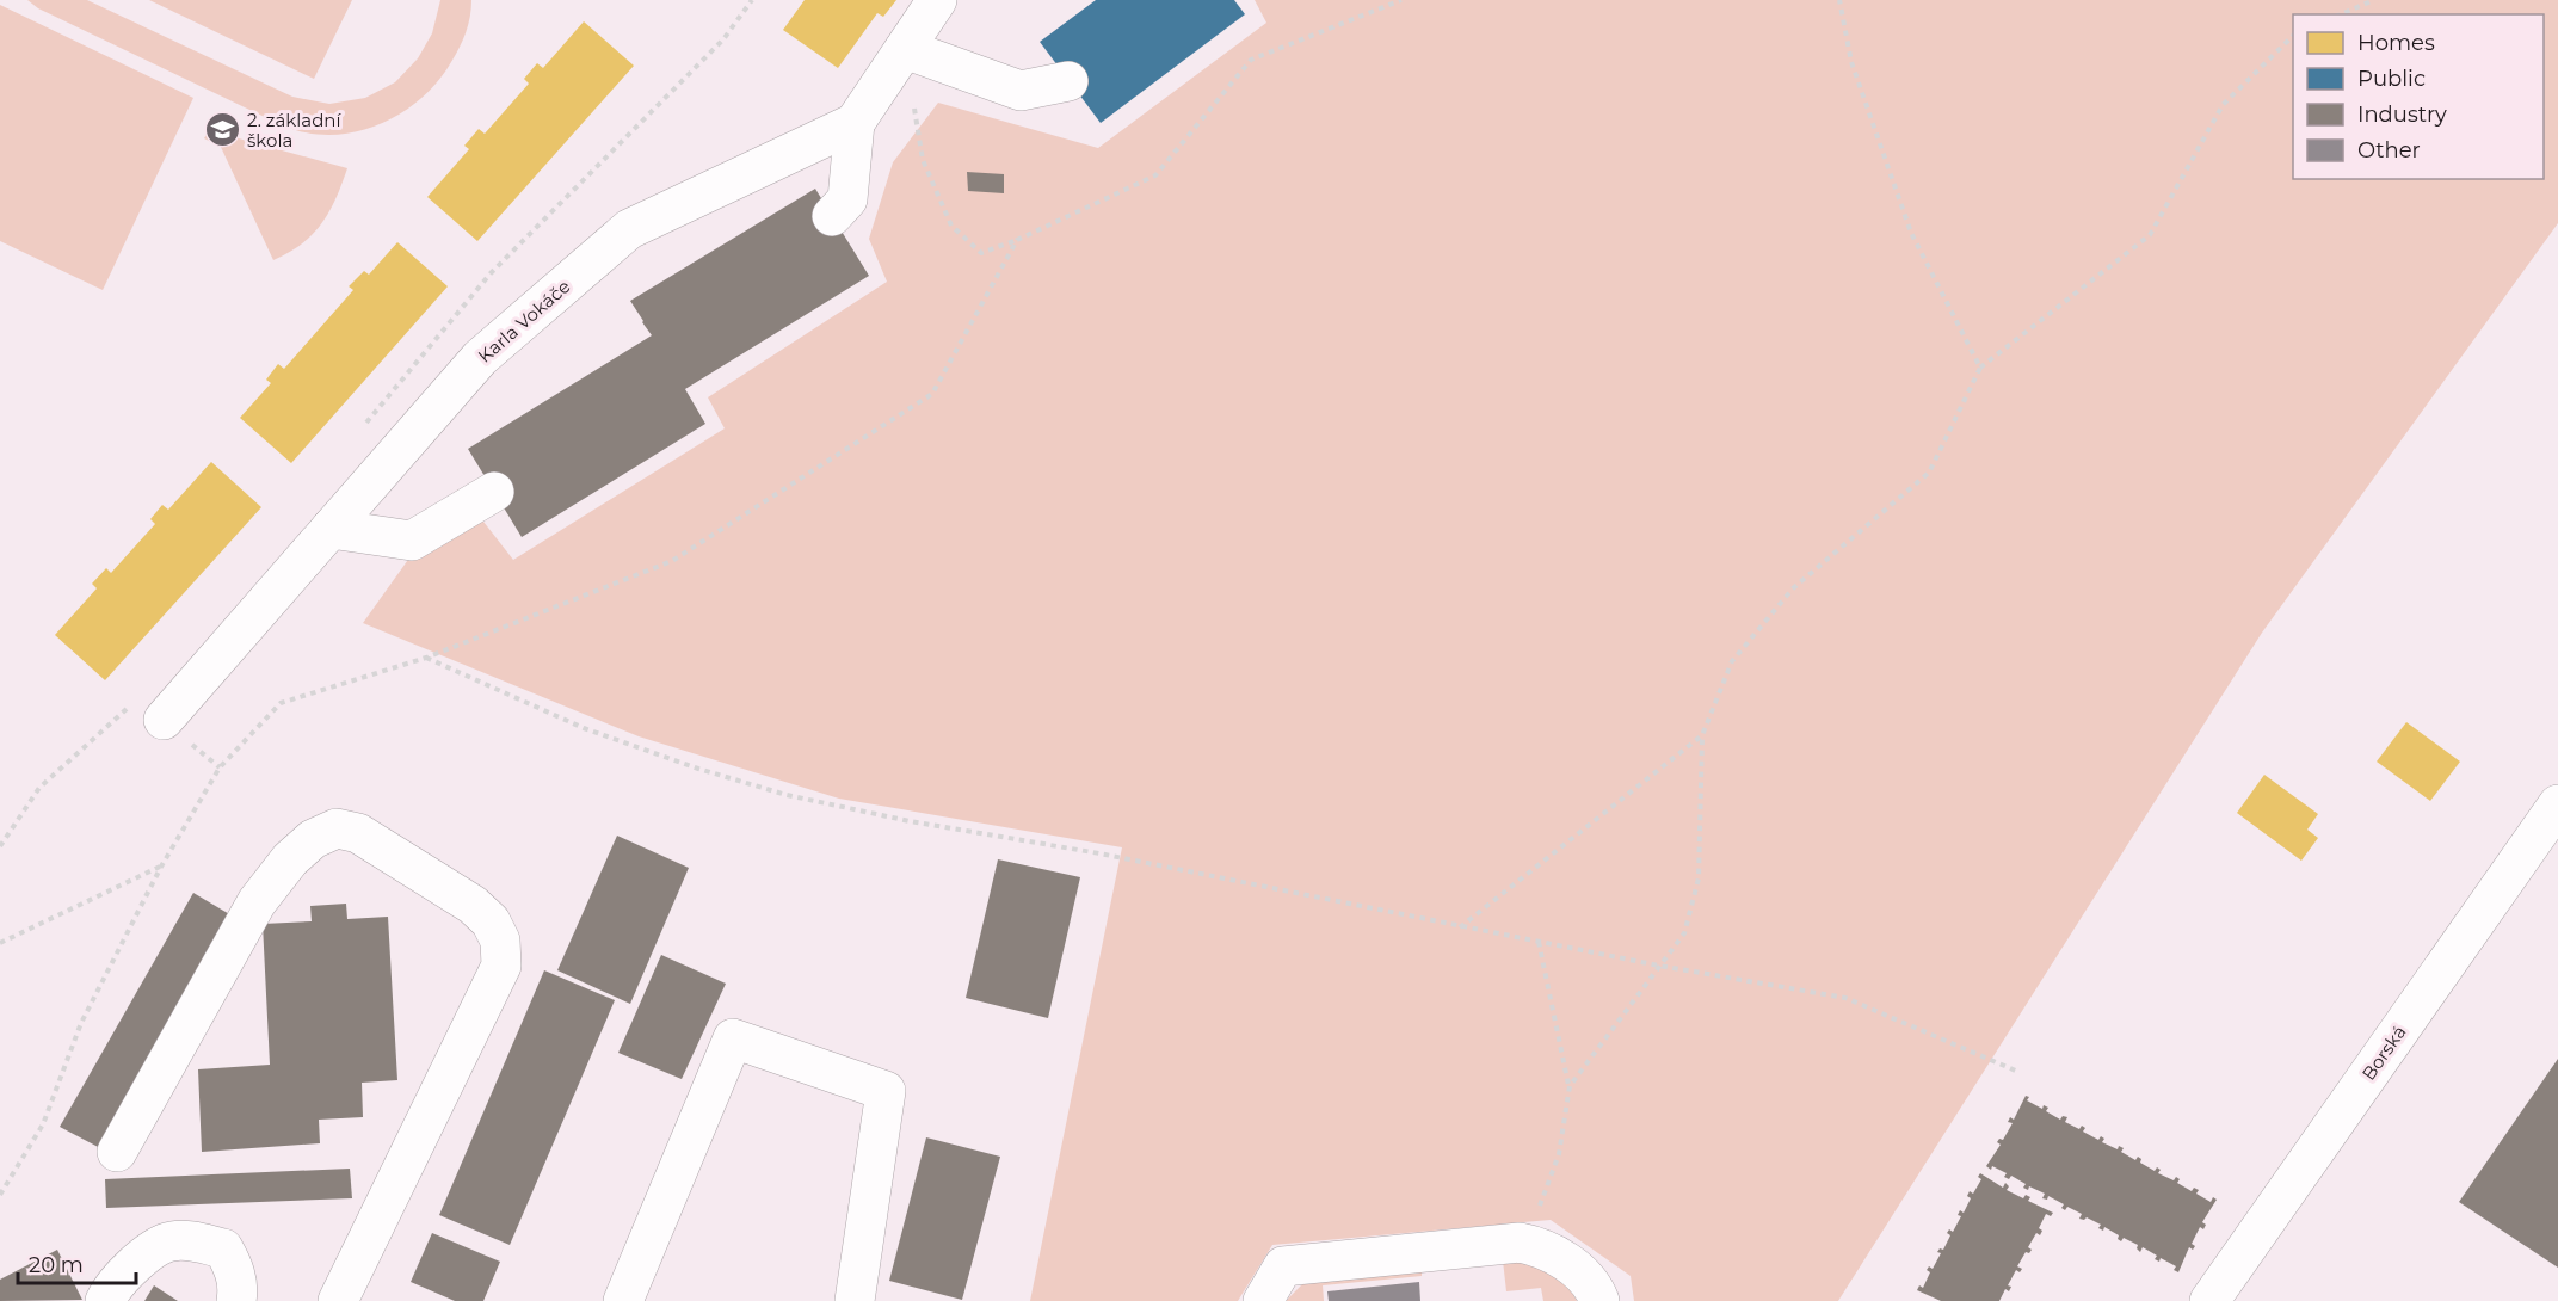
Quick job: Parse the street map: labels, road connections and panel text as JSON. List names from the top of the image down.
{
  "streets": {
    "street": ["Karla Vokáče", "Borská"]
  },
  "places": {
    "school or university": ["2. základní škola"]
  },
  "legend": [
    "Homes",
    "Public",
    "Industry",
    "Other"
  ],
  "scale_bar": "20 m"
}
